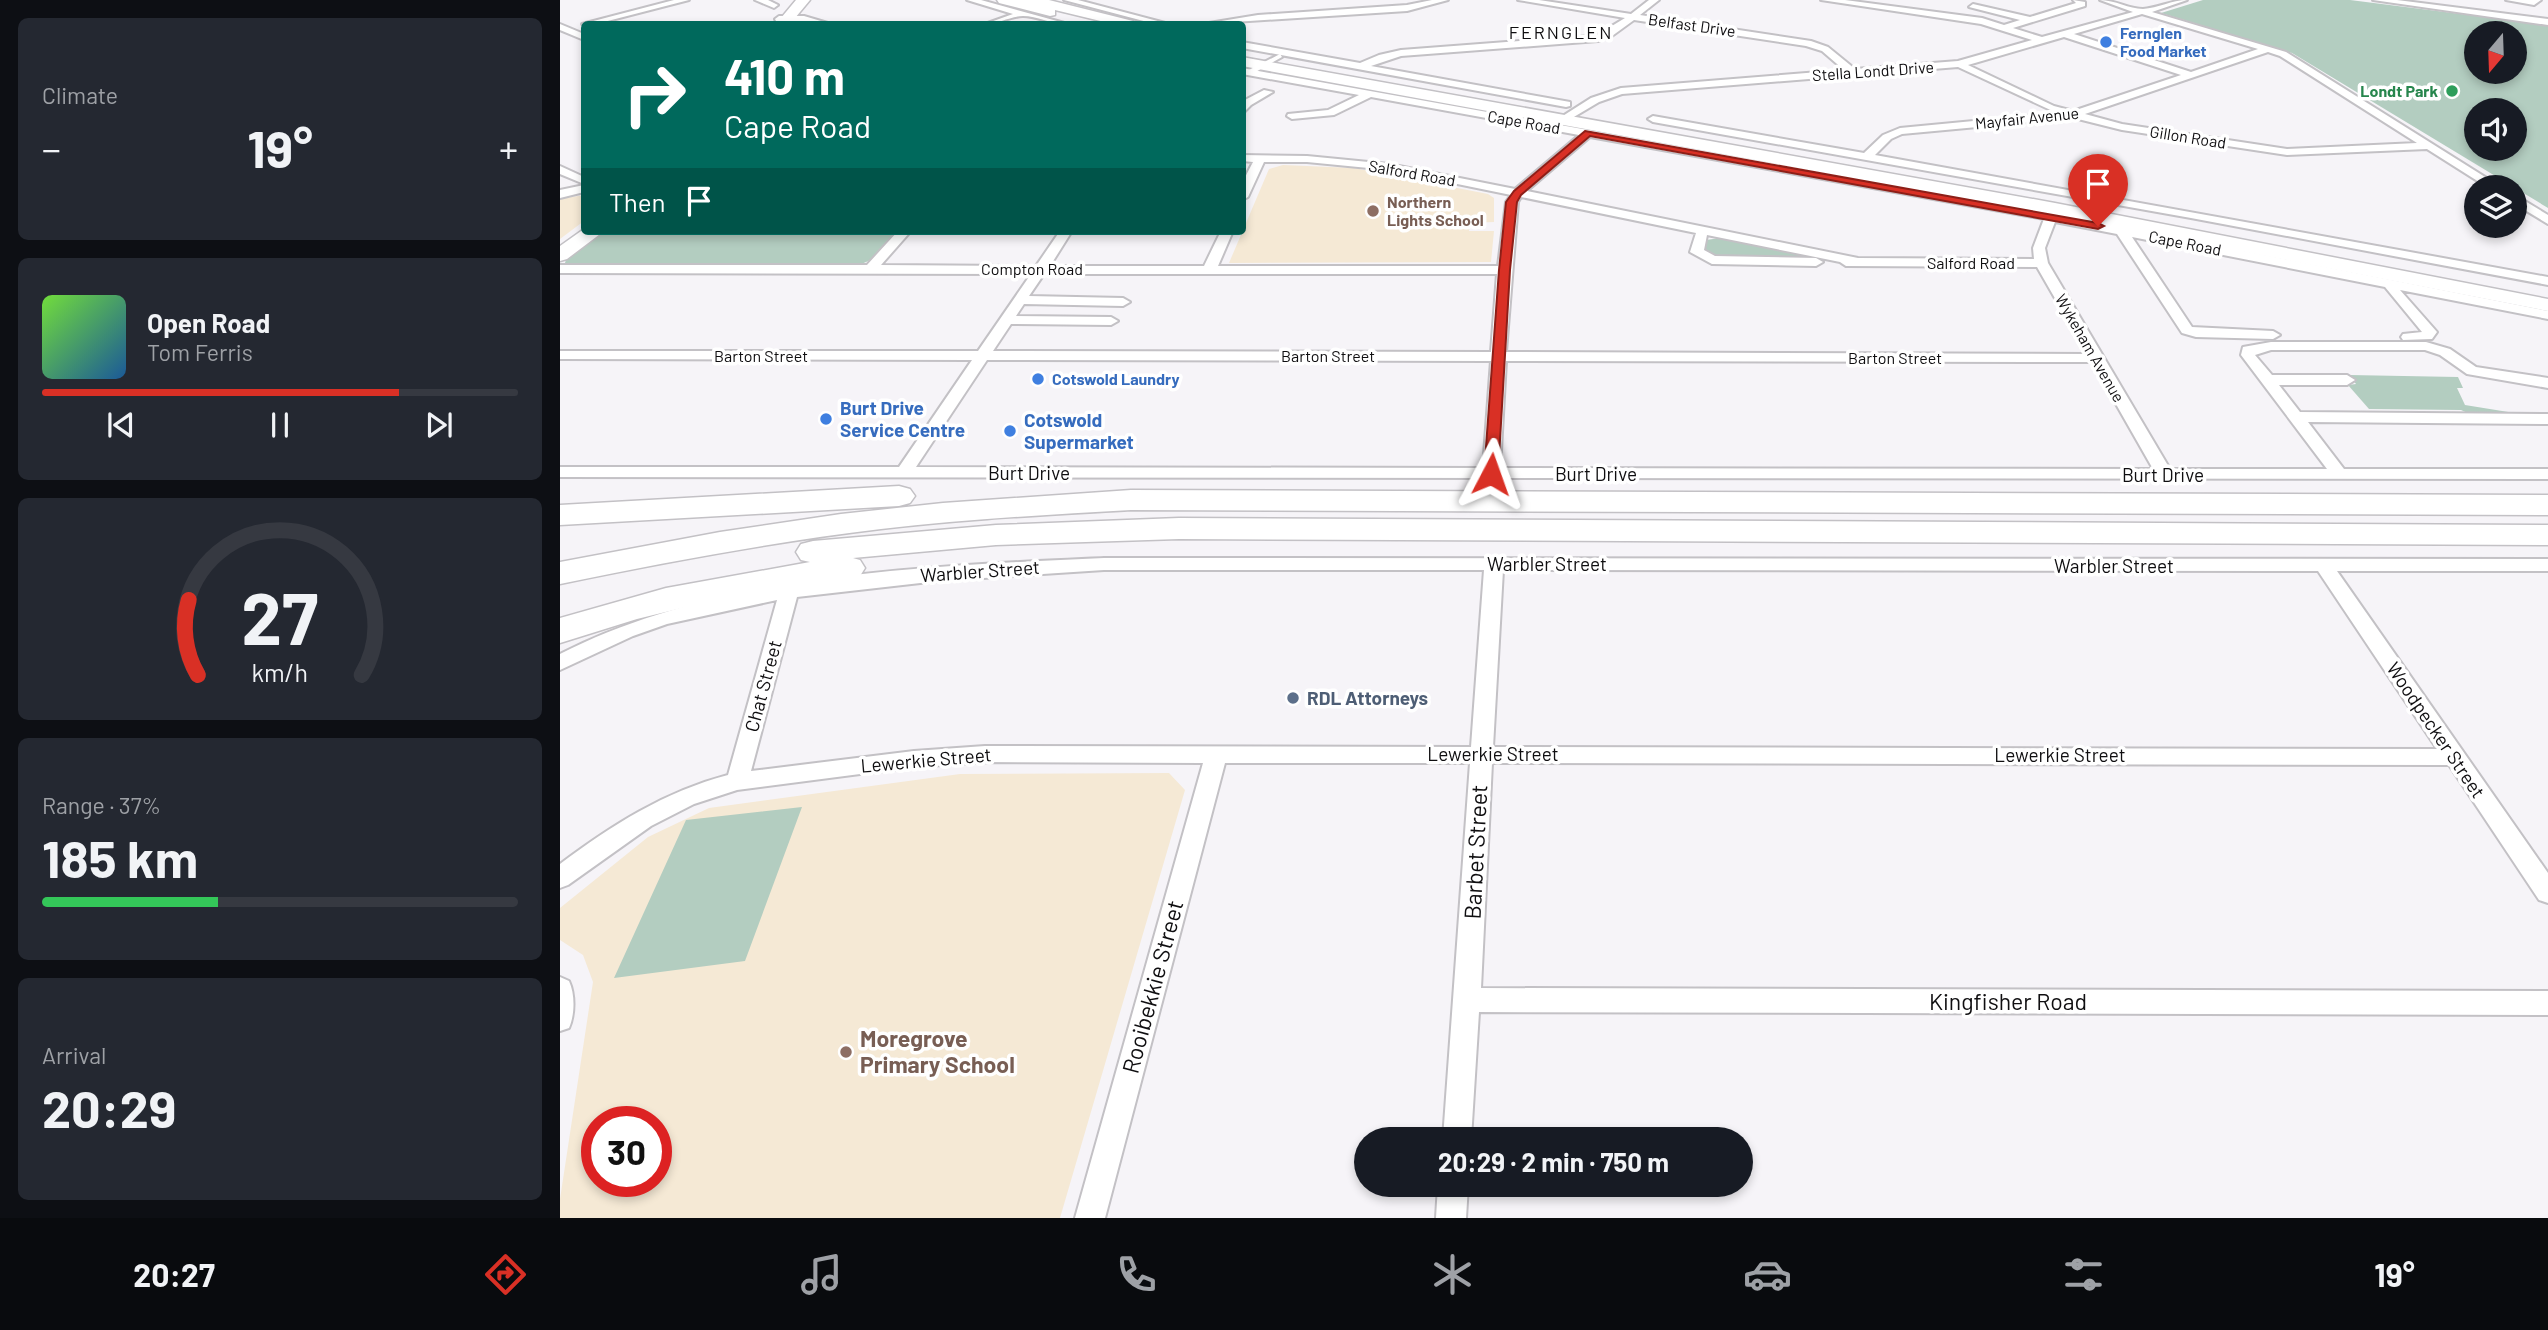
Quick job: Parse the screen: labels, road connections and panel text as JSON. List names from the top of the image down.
{
  "streets": {
    "main road": ["Cape Road"],
    "street": [
      "Belfast Drive",
      "Stella Londt Drive",
      "Mayfair Avenue",
      "Gillon Road",
      "Salford Road",
      "Compton Road",
      "Wykeham Avenue",
      "Barton Street",
      "Burt Drive",
      "Warbler Street",
      "Chat Street",
      "Woodpecker Street",
      "Lewerkie Street",
      "Barbet Street",
      "Rooibekkie Street",
      "Kingfisher Road"
    ]
  },
  "crossings": [
    ["Belfast Drive", "Stella Londt Drive"],
    ["Stella Londt Drive", "Cape Road"],
    ["Stella Londt Drive", "Gillon Road"],
    ["Mayfair Avenue", "Cape Road"],
    ["Mayfair Avenue", "Gillon Road"],
    ["Salford Road", "Wykeham Avenue"],
    ["Wykeham Avenue", "Barton Street"],
    ["Wykeham Avenue", "Burt Drive"],
    ["Warbler Street", "Chat Street"],
    ["Warbler Street", "Woodpecker Street"],
    ["Warbler Street", "Barbet Street"],
    ["Chat Street", "Lewerkie Street"],
    ["Woodpecker Street", "Lewerkie Street"],
    ["Lewerkie Street", "Barbet Street"],
    ["Lewerkie Street", "Rooibekkie Street"],
    ["Barbet Street", "Kingfisher Road"]
  ],
  "districts": ["FERNGLEN"],
  "places": [
    "Fernglen Food Market",
    "Londt Park",
    "Northern Lights School",
    "Cotswold Laundry",
    "Burt Drive Service Centre",
    "Cotswold Supermarket",
    "RDL Attorneys",
    "Moregrove Primary School"
  ],
  "north": "bottom",
  "page": {
    "tile": [
      "Climate",
      ["Range · 37%", "185 km"],
      ["Arrival", "20:29"]
    ],
    "turn": ["410 m", "Cape Road"],
    "heat": ["−", "19°", "+"],
    "then": "Then",
    "song": ["Open Road", "Tom Ferris"],
    "limit": "30",
    "trip": "20:29 · 2 min · 750 m",
    "tabs": ["20:27", "19°"],
    "gauge": ["27", "km/h"]
  }
}
